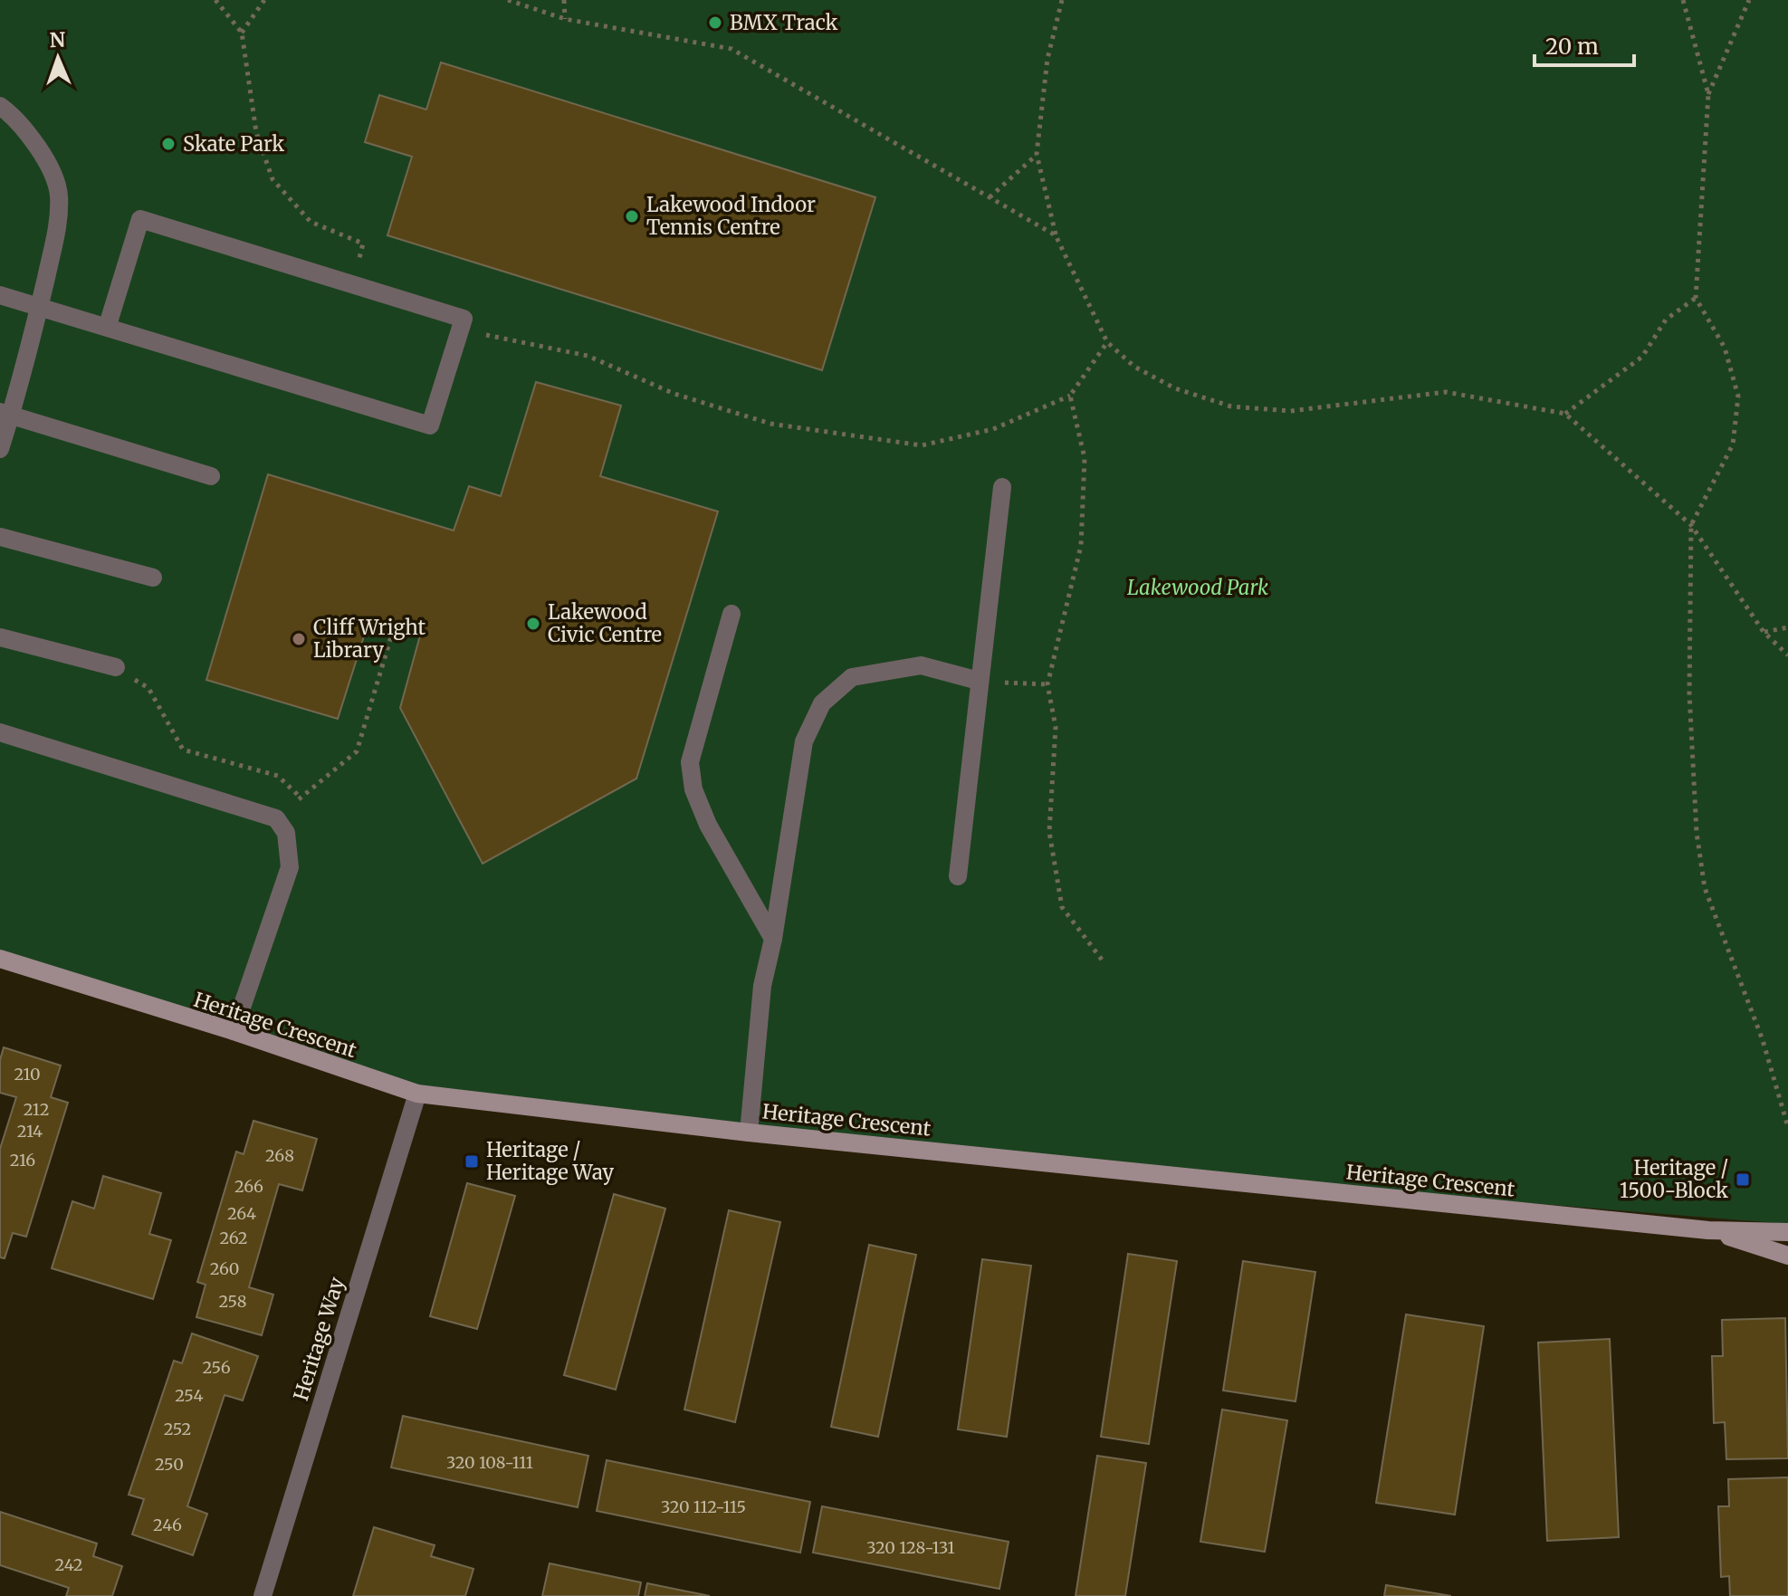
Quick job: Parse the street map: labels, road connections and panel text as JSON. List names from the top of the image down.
{
  "streets": {
    "street": ["Heritage Crescent", "Heritage Way"]
  },
  "crossings": [
    ["Heritage Crescent", "Heritage Way"]
  ],
  "parks": ["Lakewood Park"],
  "places": {
    "other": [
      "BMX Track",
      "Skate Park",
      "Lakewood Indoor Tennis Centre",
      "Lakewood Civic Centre",
      "Cliff Wright Library"
    ],
    "transit": ["Heritage / Heritage Way", "Heritage / 1500-Block"]
  },
  "house_numbers": [
    "210",
    "212",
    "214",
    "268",
    "216",
    "266",
    "264",
    "262",
    "260",
    "258",
    "256",
    "254",
    "252",
    "320 108-111",
    "250",
    "320 112-115",
    "246",
    "320 128-131",
    "242"
  ],
  "scale_bar": "20 m",
  "north": "top"
}
